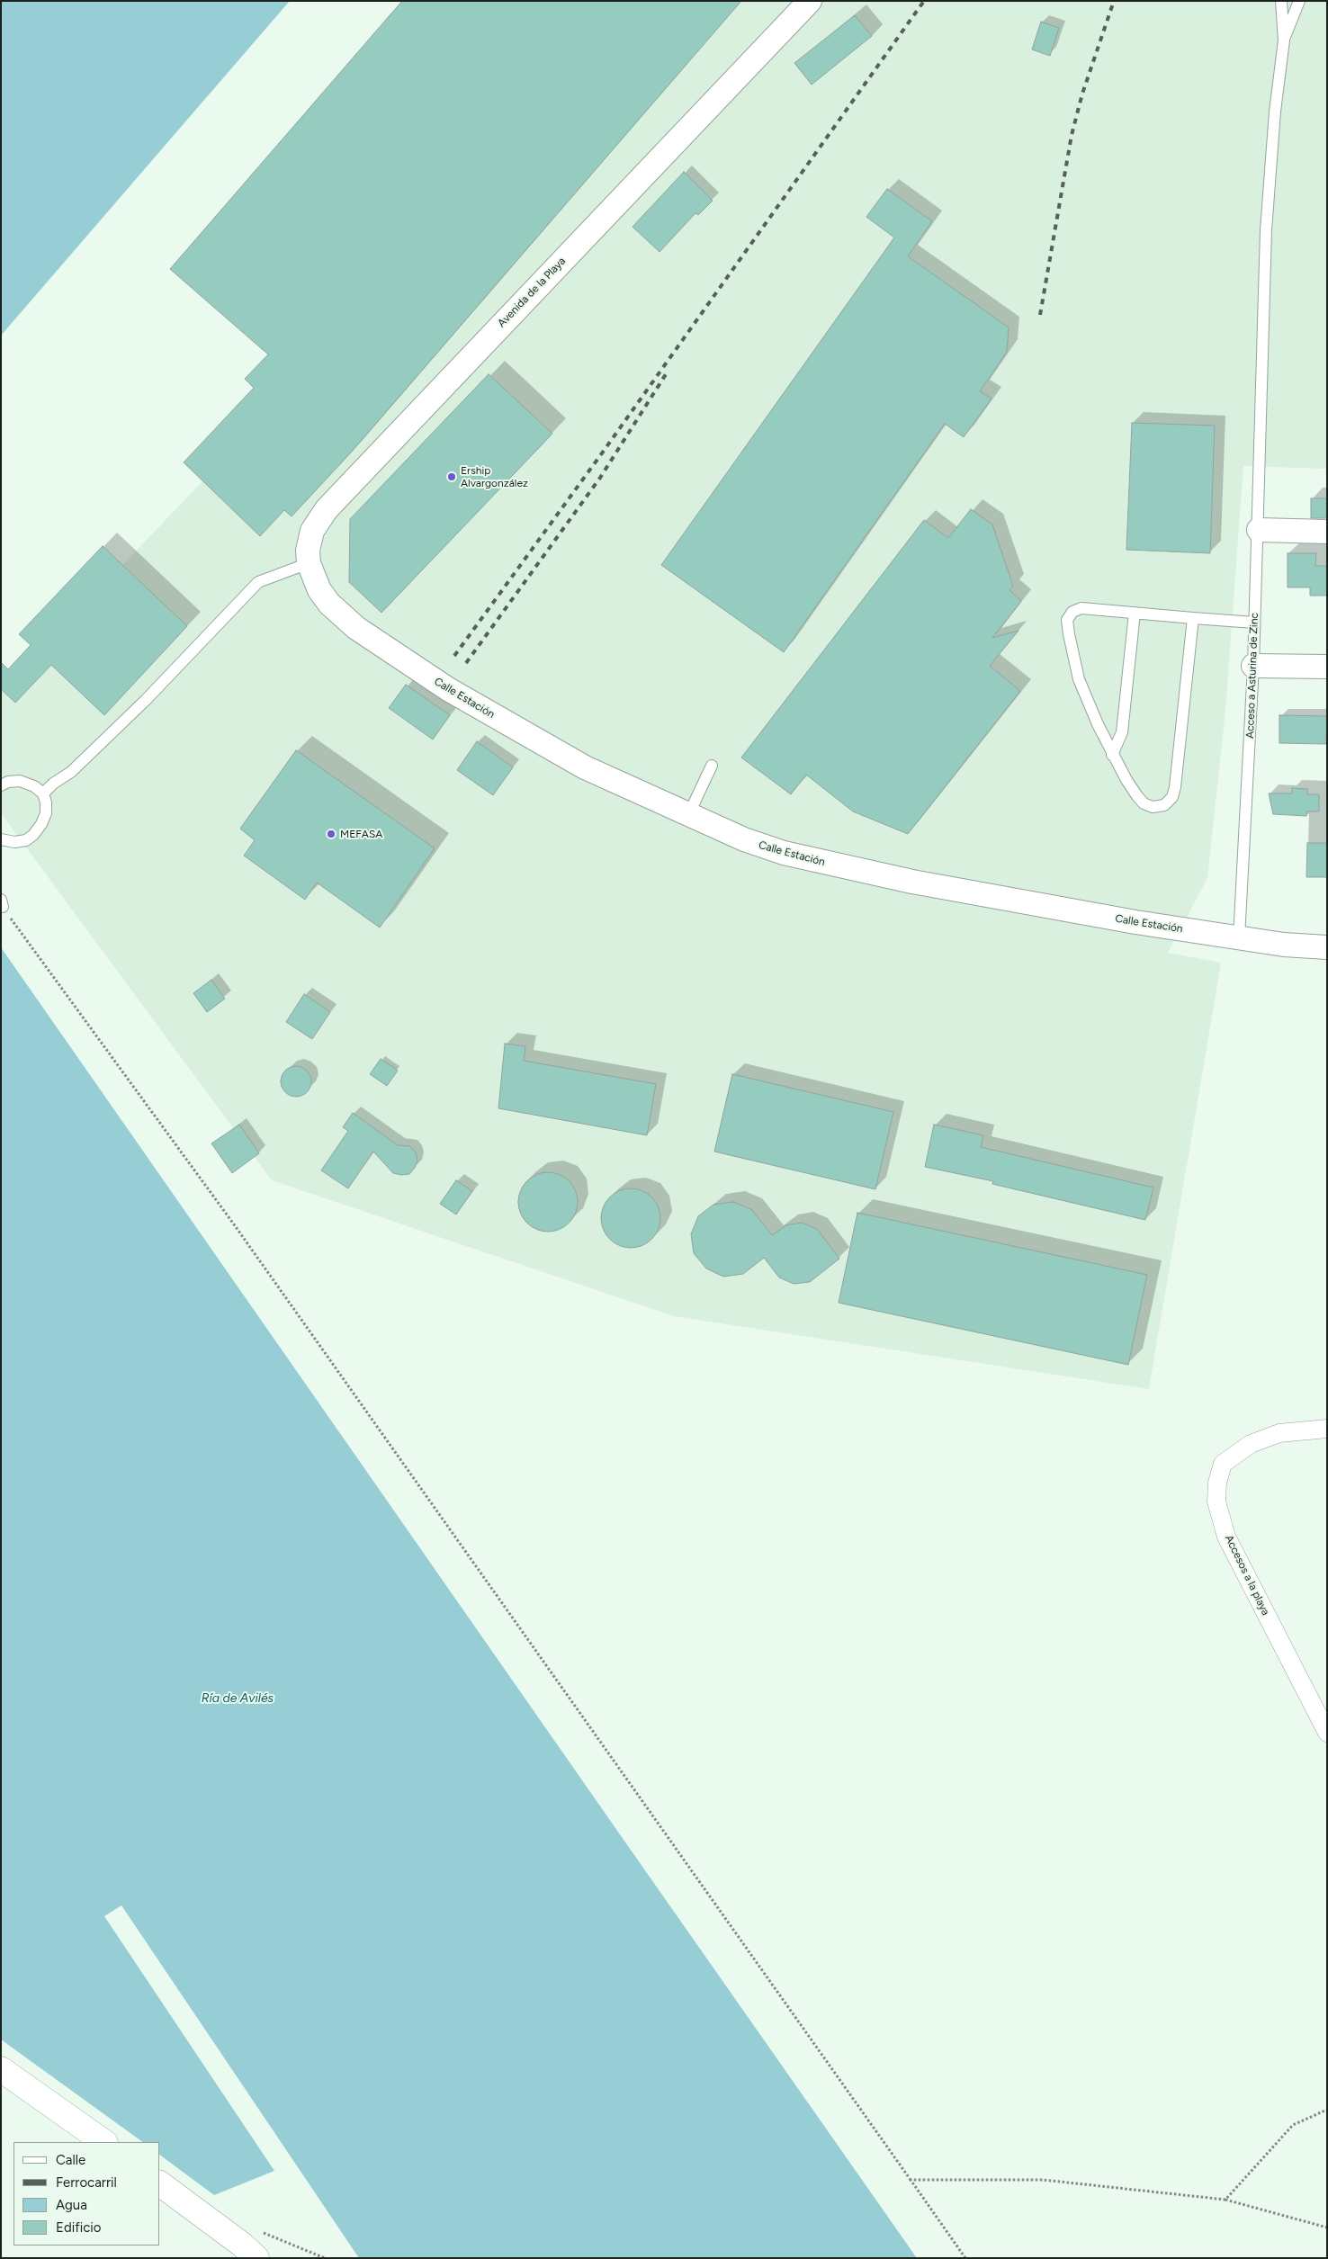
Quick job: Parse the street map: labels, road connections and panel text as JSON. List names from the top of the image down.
{
  "streets": {
    "street": ["Avenida de la Playa", "Calle Estación", "Accesos a la playa"],
    "lane": ["Acceso a Asturina de Zinc"]
  },
  "crossings": [
    ["Avenida de la Playa", "Calle Estación"],
    ["Acceso a Asturina de Zinc", "Calle Estación"]
  ],
  "water": ["Ría de Avilés"],
  "places": ["Ership Alvargonzález", "MEFASA"],
  "legend": [
    "Calle",
    "Ferrocarril",
    "Agua",
    "Edificio"
  ]
}
